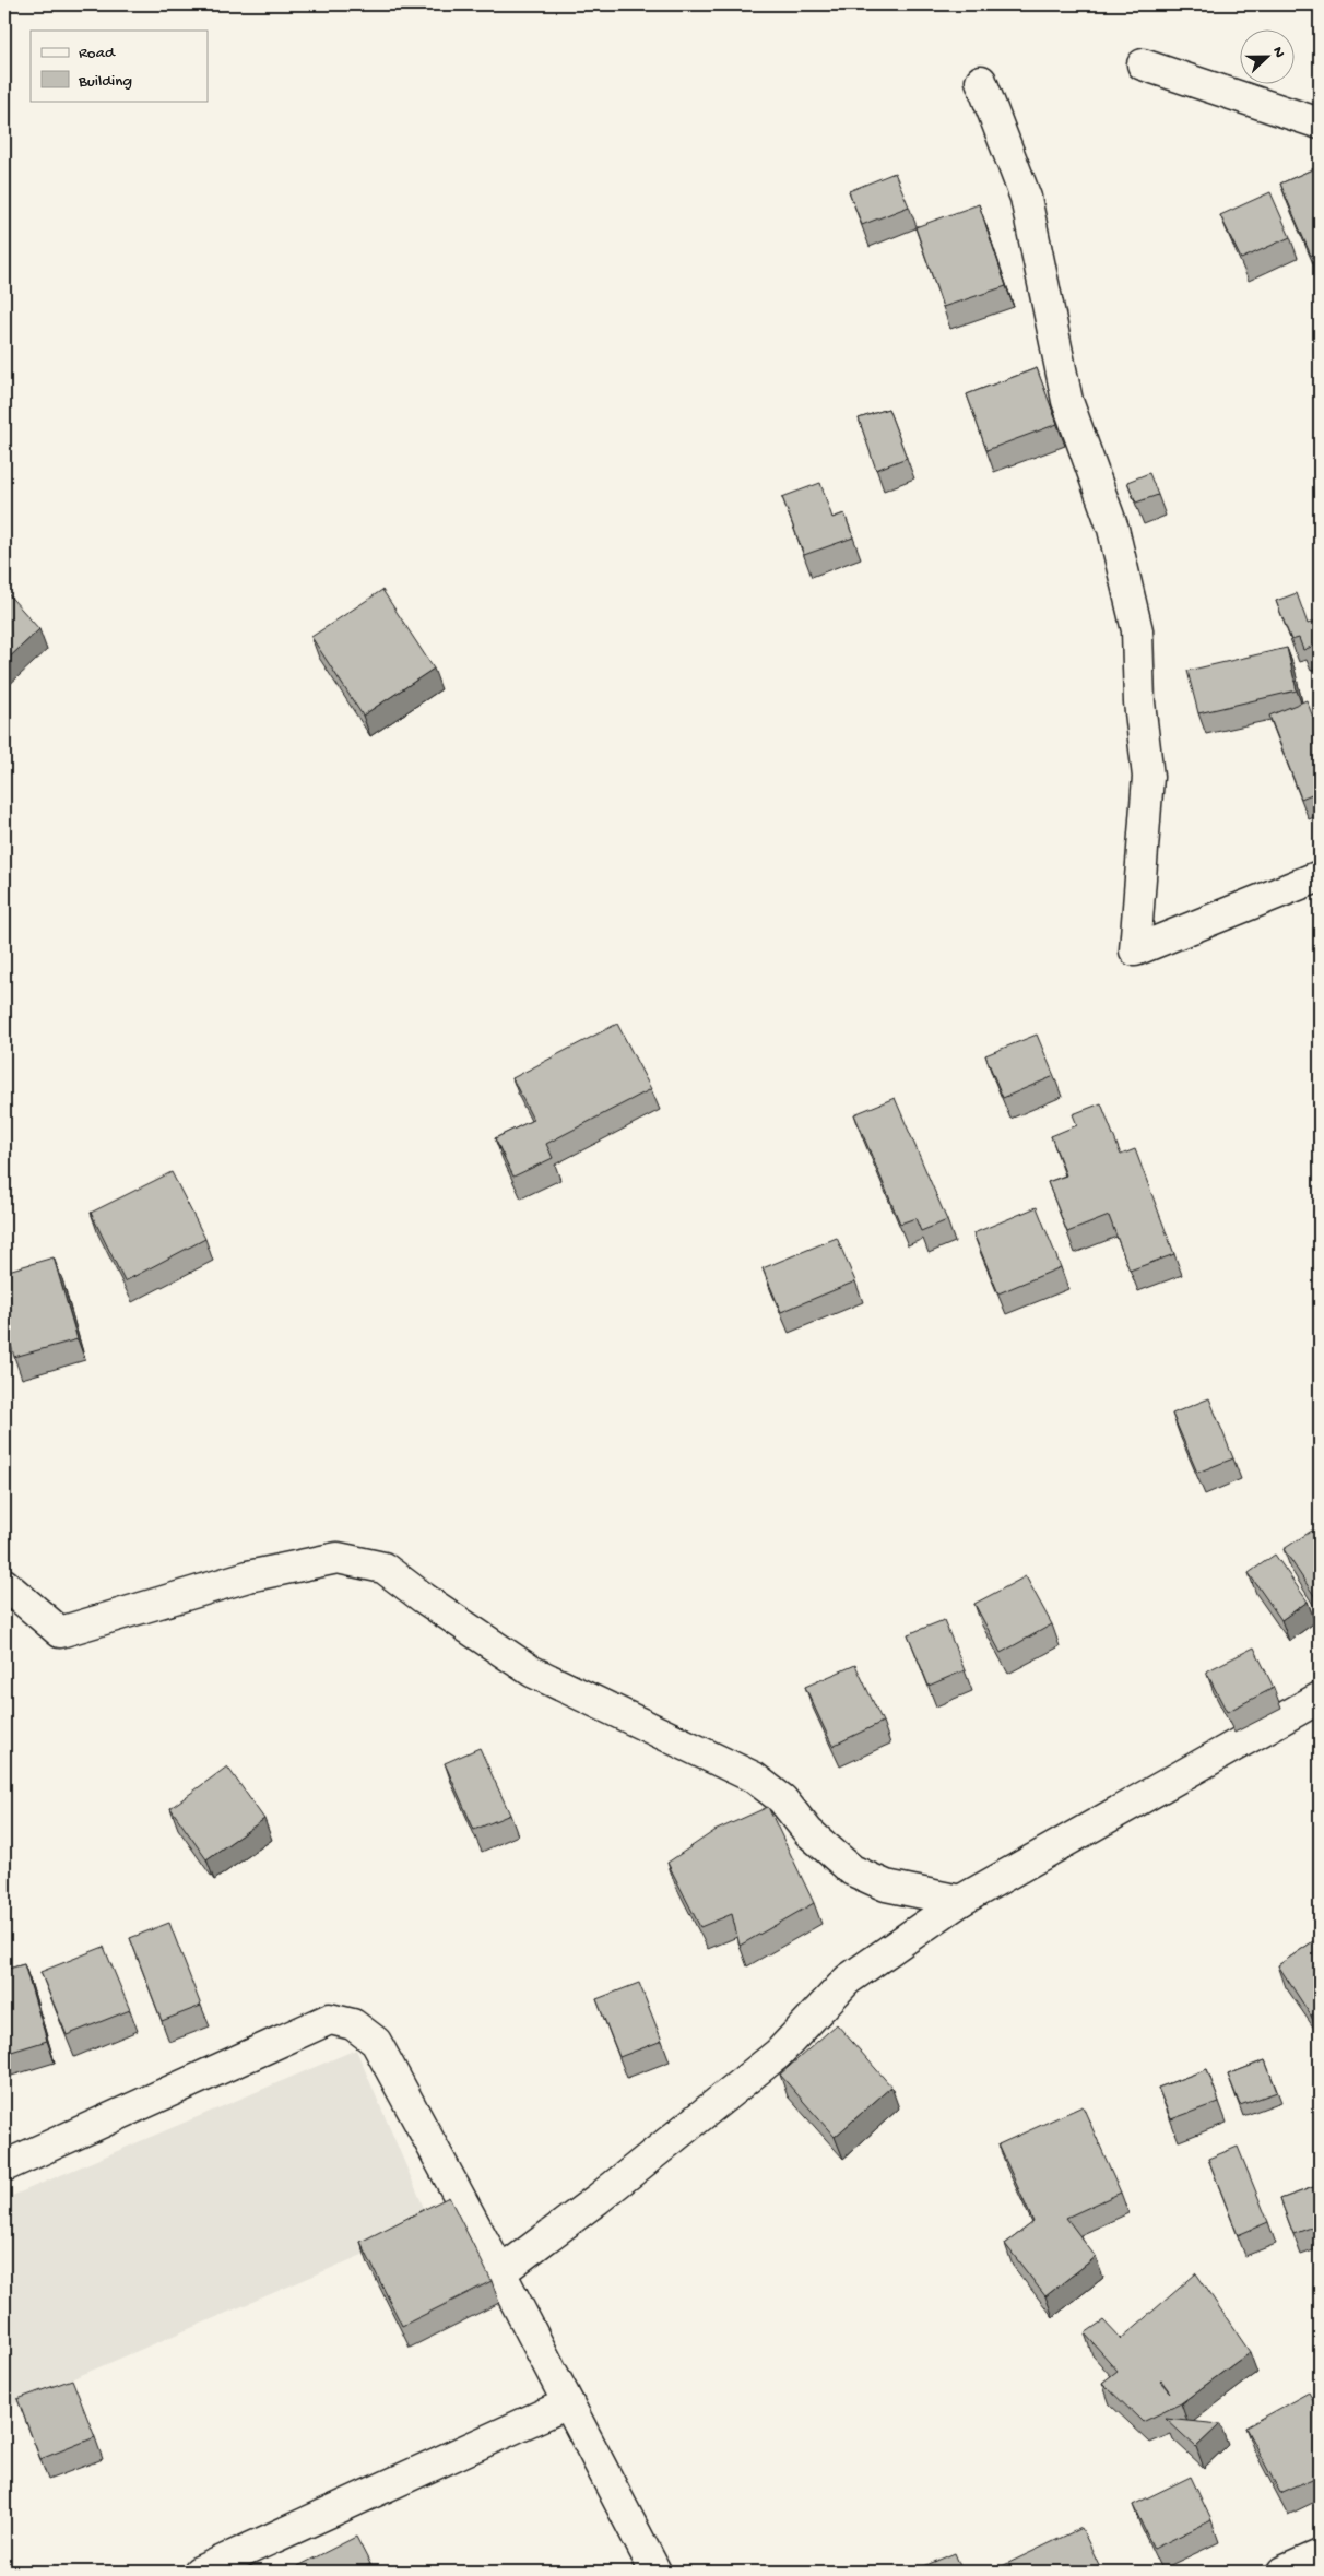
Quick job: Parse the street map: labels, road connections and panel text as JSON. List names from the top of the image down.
{
  "legend": ["Road", "Building"],
  "north": "right"
}
